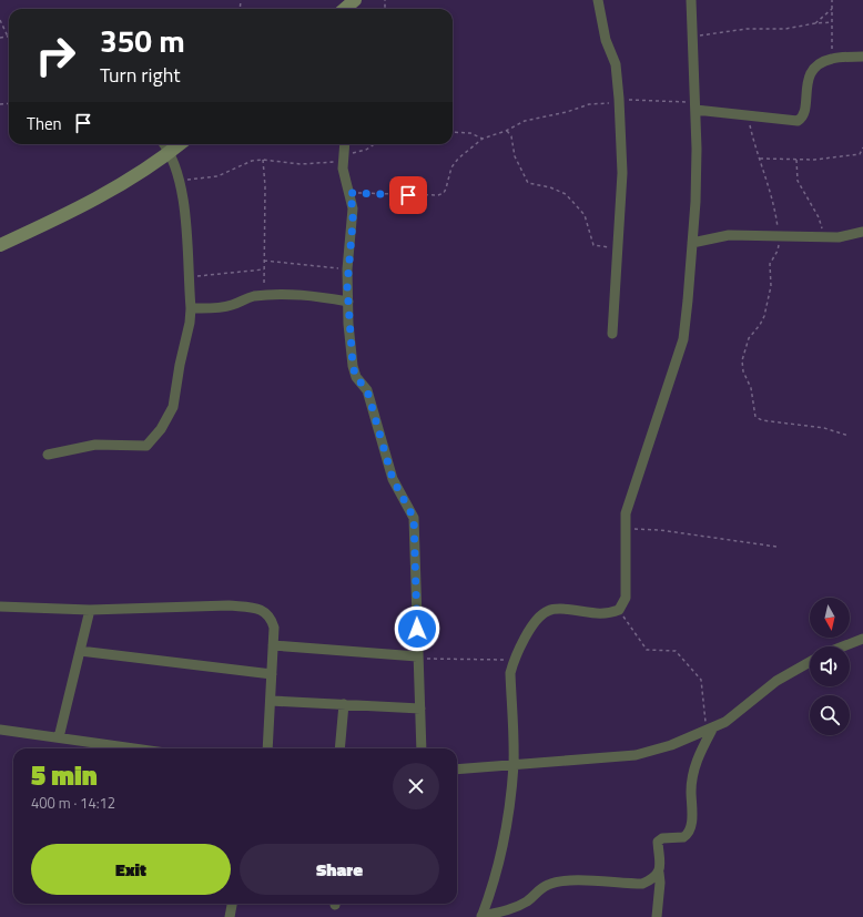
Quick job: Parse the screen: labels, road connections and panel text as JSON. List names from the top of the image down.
{
  "north": "bottom",
  "page": {
    "turn": ["350 m", "Turn right"],
    "then": "Then",
    "heading": ["5 min", "400 m · 14:12"],
    "buttons": ["Exit", "Share"]
  }
}
